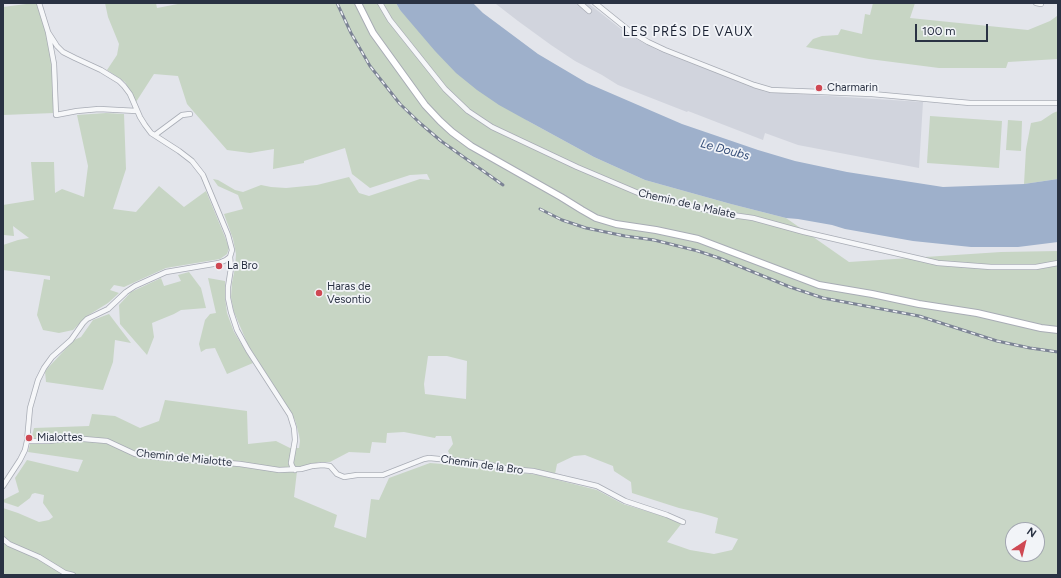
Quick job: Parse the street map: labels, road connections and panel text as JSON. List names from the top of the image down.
{
  "streets": {
    "street": ["Chemin de la Malate", "Chemin de Mialotte", "Chemin de la Bro"]
  },
  "crossings": [
    ["Chemin de Mialotte", "Chemin de la Bro"]
  ],
  "districts": ["LES PRÉS DE VAUX"],
  "water": ["Le Doubs"],
  "places": [
    "Charmarin",
    "La Bro",
    "Haras de Vesontio",
    "Mialottes"
  ],
  "scale_bar": "100 m",
  "north": "top right"
}
